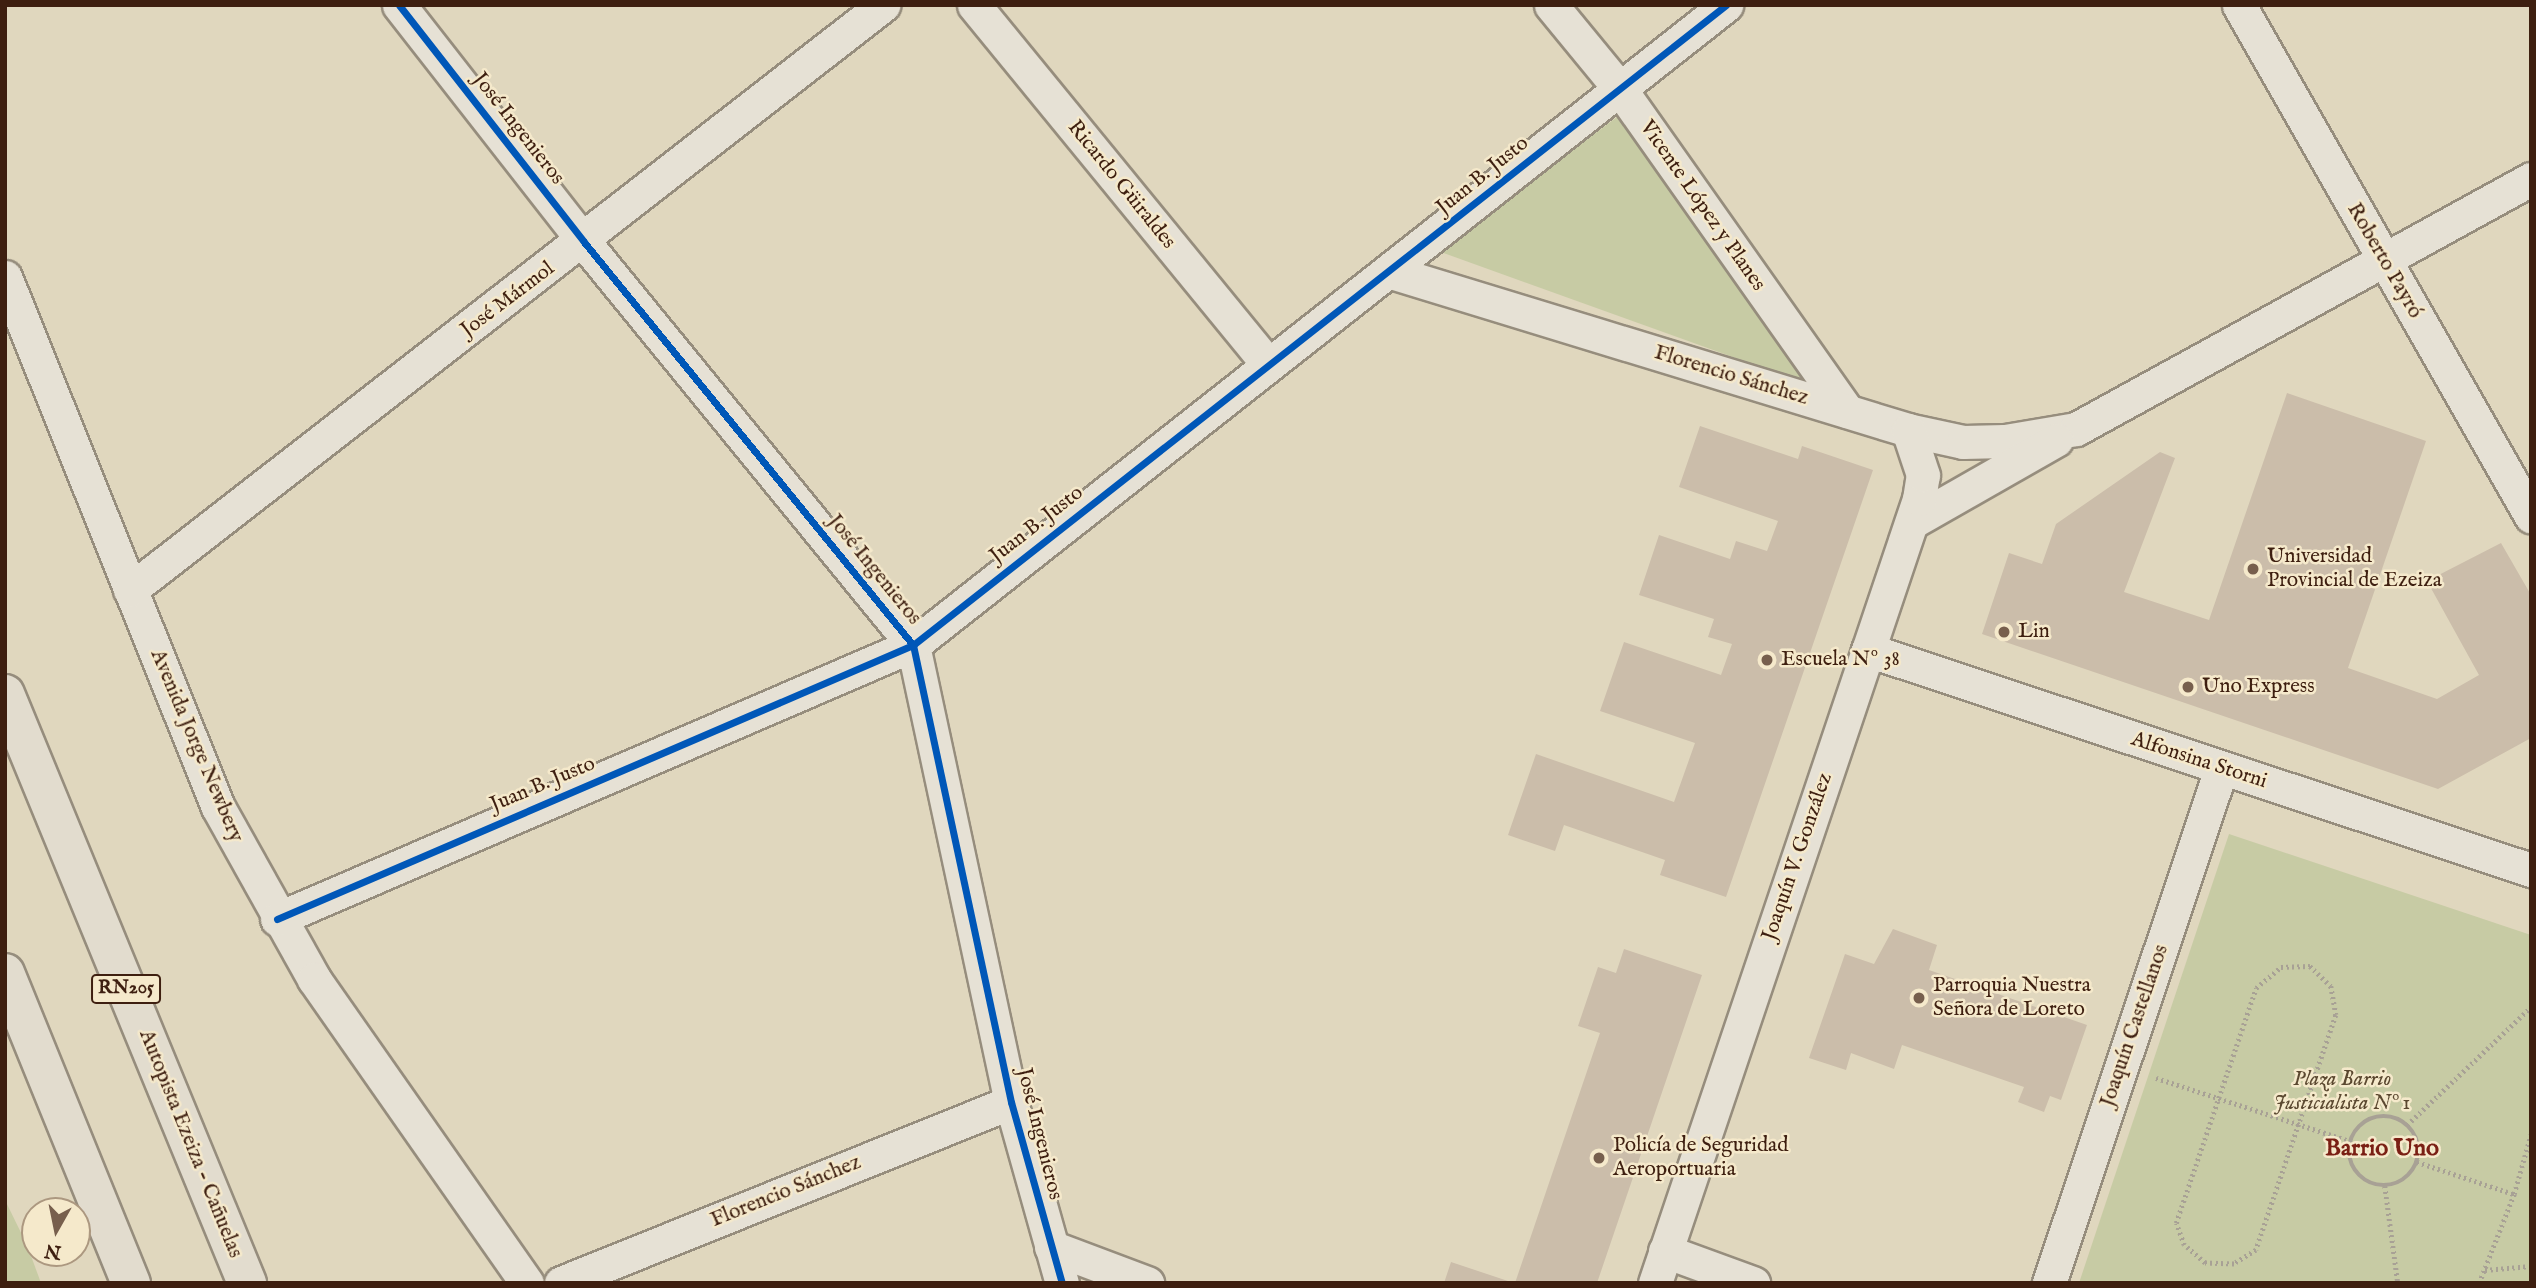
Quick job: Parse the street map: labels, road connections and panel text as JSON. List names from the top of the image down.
{
  "streets": {
    "highway": ["RN205", "Autopista Ezeiza - Cañuelas"],
    "street": [
      "José Ingenieros",
      "Juan B. Justo",
      "Ricardo Güiraldes",
      "Vicente López y Planes",
      "Roberto Payró",
      "José Mármol",
      "Florencio Sánchez",
      "Avenida Jorge Newbery",
      "Alfonsina Storni",
      "Joaquín V. González",
      "Joaquín Castellanos"
    ]
  },
  "crossings": [
    ["José Ingenieros", "Juan B. Justo"],
    ["José Ingenieros", "José Mármol"],
    ["José Ingenieros", "Florencio Sánchez"],
    ["Juan B. Justo", "Ricardo Güiraldes"],
    ["Juan B. Justo", "Vicente López y Planes"],
    ["Juan B. Justo", "Florencio Sánchez"],
    ["Juan B. Justo", "Avenida Jorge Newbery"],
    ["Vicente López y Planes", "Florencio Sánchez"],
    ["Roberto Payró", "Florencio Sánchez"],
    ["José Mármol", "Avenida Jorge Newbery"],
    ["Florencio Sánchez", "Joaquín V. González"],
    ["Alfonsina Storni", "Joaquín V. González"],
    ["Alfonsina Storni", "Joaquín Castellanos"]
  ],
  "districts": ["Barrio Uno"],
  "parks": ["Plaza Barrio Justicialista Nº 1"],
  "places": [
    "Universidad Provincial de Ezeiza",
    "Lin",
    "Escuela Nº 38",
    "Uno Express",
    "Parroquia Nuestra Señora de Loreto",
    "Policía de Seguridad Aeroportuaria"
  ],
  "north": "bottom"
}
